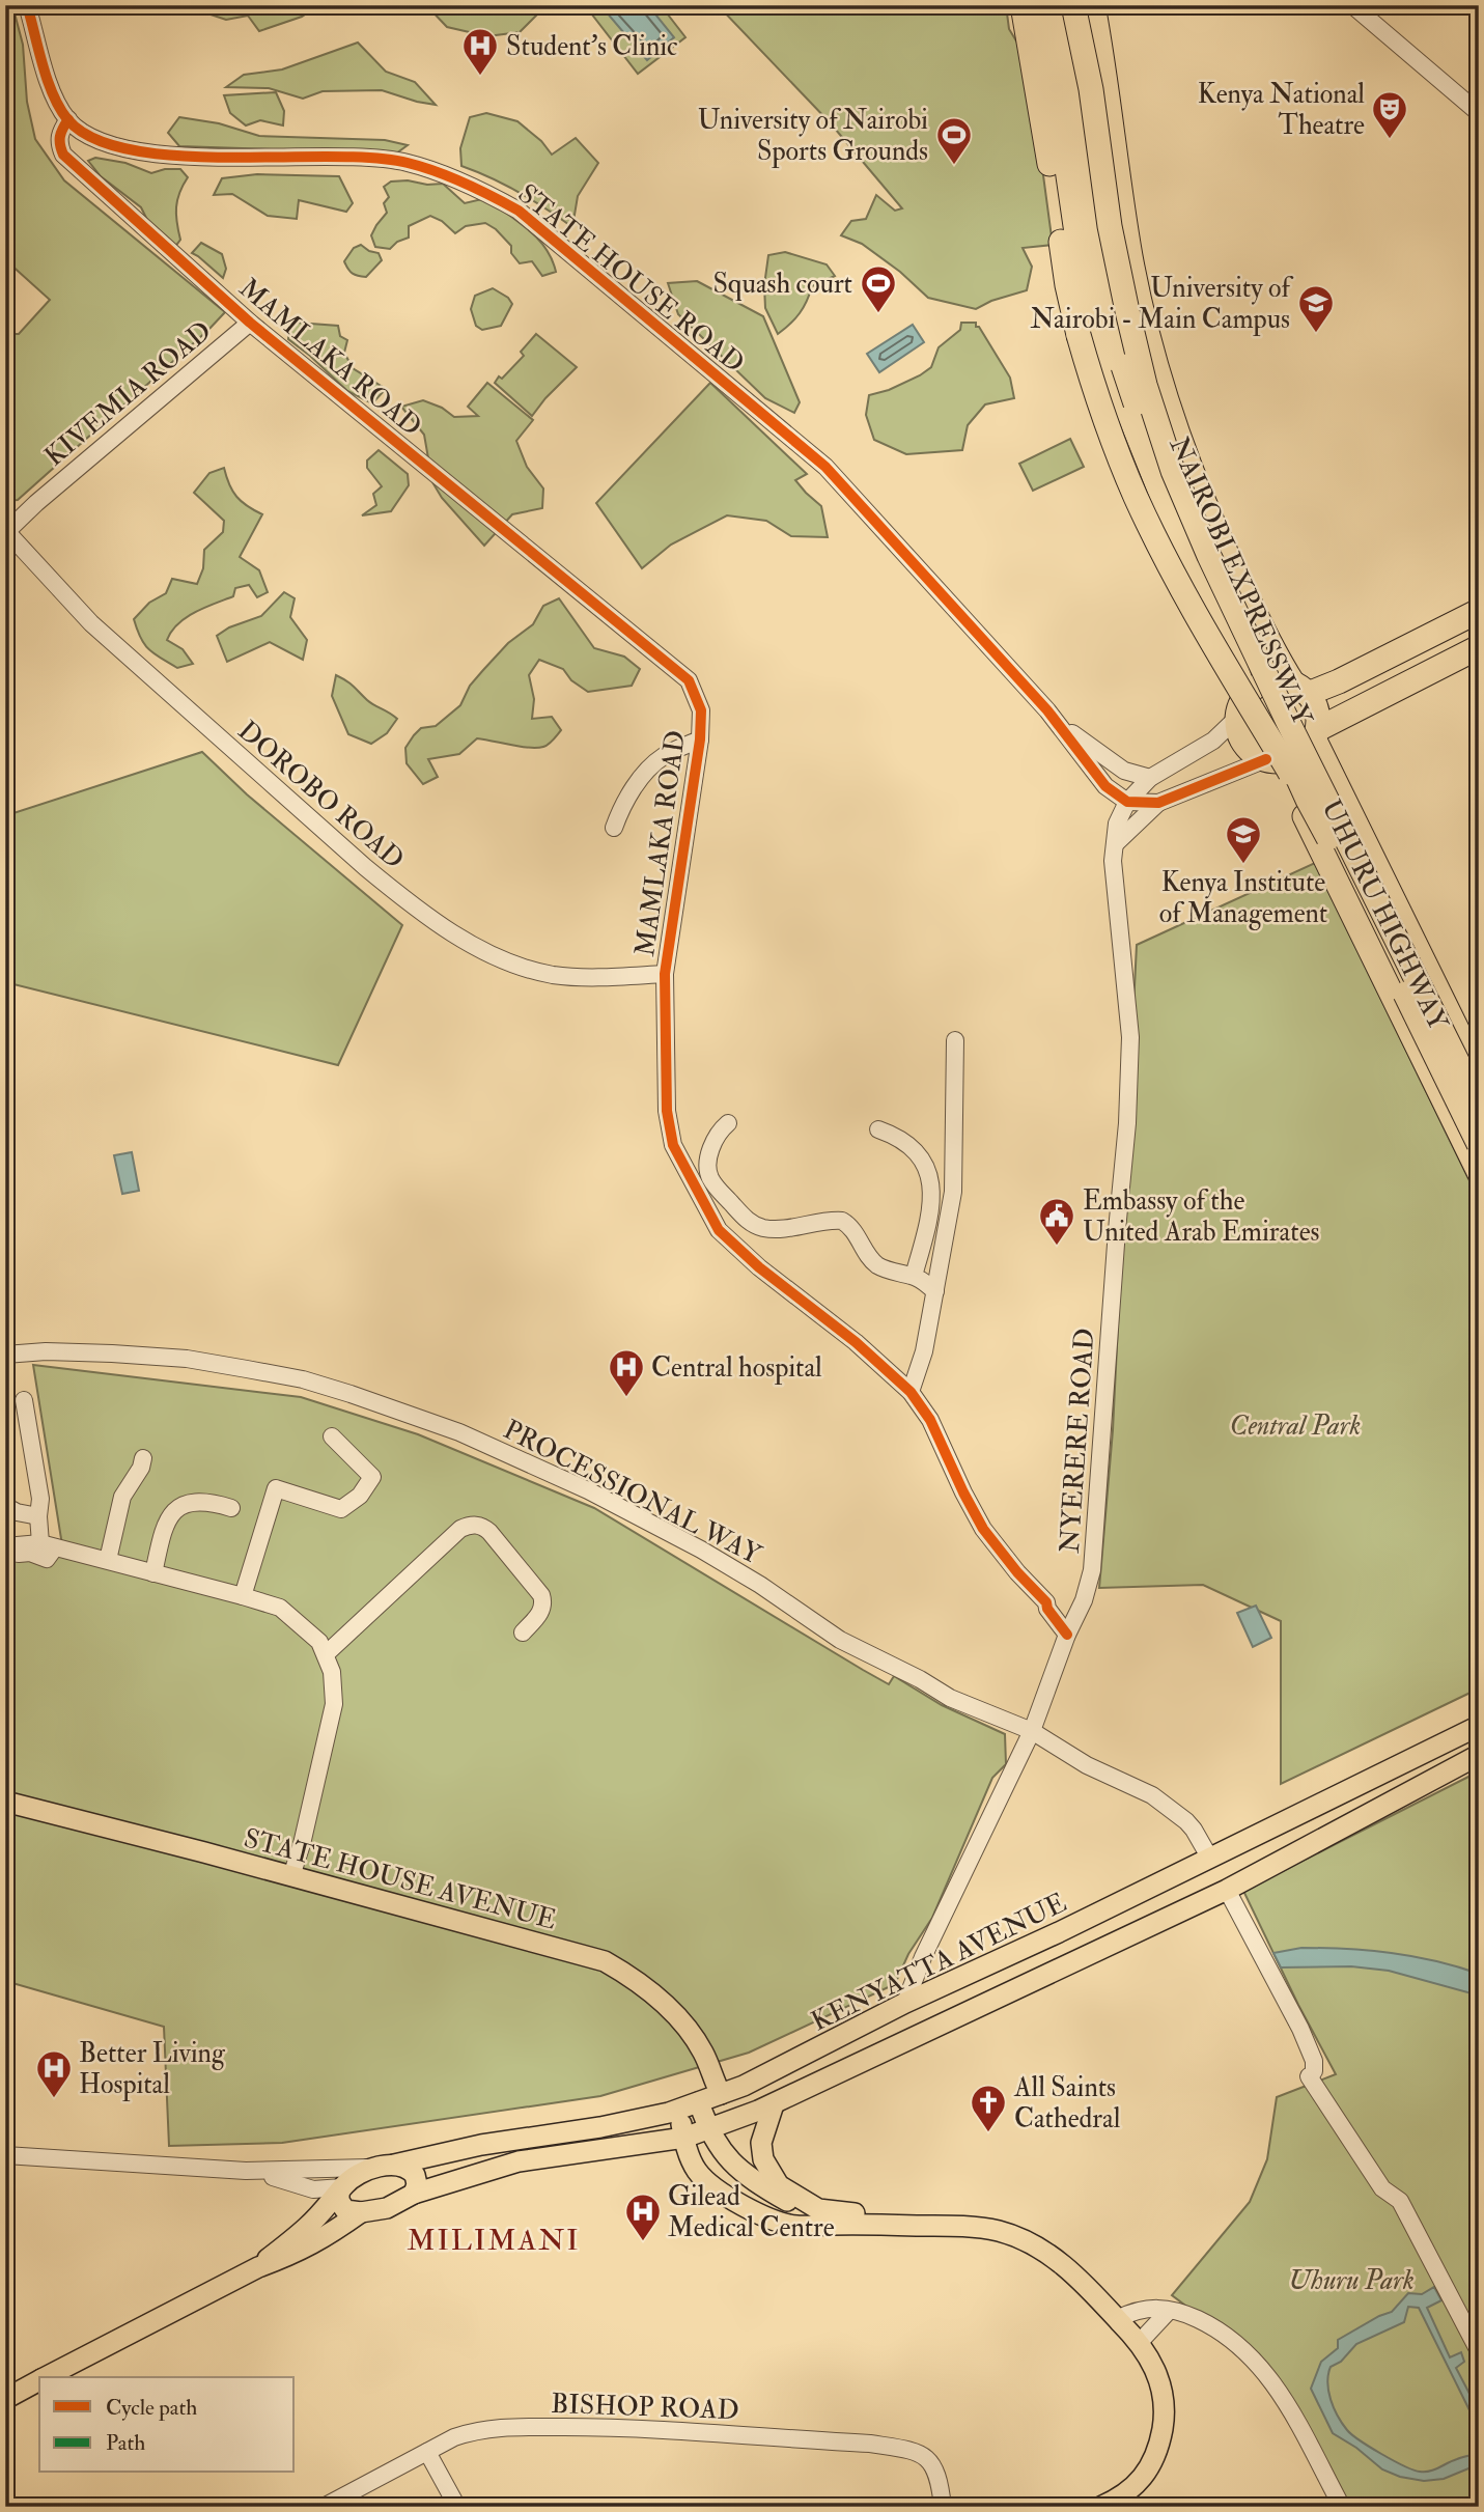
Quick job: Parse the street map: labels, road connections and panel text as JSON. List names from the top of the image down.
{
  "streets": {
    "highway": ["NAIROBI EXPRESSWAY", "UHURU HIGHWAY"],
    "main road": ["STATE HOUSE AVENUE", "KENYATTA AVENUE"],
    "street": [
      "STATE HOUSE ROAD",
      "MAMLAKA ROAD",
      "KIVEMIA ROAD",
      "DOROBO ROAD",
      "NYERERE ROAD",
      "PROCESSIONAL WAY",
      "BISHOP ROAD"
    ]
  },
  "crossings": [
    ["STATE HOUSE ROAD", "MAMLAKA ROAD"],
    ["STATE HOUSE ROAD", "NYERERE ROAD"],
    ["MAMLAKA ROAD", "KIVEMIA ROAD"],
    ["MAMLAKA ROAD", "DOROBO ROAD"],
    ["MAMLAKA ROAD", "NYERERE ROAD"],
    ["KIVEMIA ROAD", "DOROBO ROAD"],
    ["UHURU HIGHWAY", "NYERERE ROAD"],
    ["NYERERE ROAD", "PROCESSIONAL WAY"],
    ["NYERERE ROAD", "KENYATTA AVENUE"],
    ["PROCESSIONAL WAY", "KENYATTA AVENUE"],
    ["STATE HOUSE AVENUE", "KENYATTA AVENUE"]
  ],
  "districts": ["MILIMANI"],
  "parks": ["Central Park", "Uhuru Park"],
  "places": {
    "hospital": [
      "Student's Clinic",
      "Central hospital",
      "Better Living Hospital",
      "Gilead Medical Centre"
    ],
    "theatre": ["Kenya National Theatre"],
    "sports": ["University of Nairobi Sports Grounds", "Squash court"],
    "school or university": ["University of Nairobi - Main Campus", "Kenya Institute of Management"],
    "public building": ["Embassy of the United Arab Emirates"],
    "church": ["All Saints Cathedral"]
  },
  "legend": ["Cycle path", "Path"]
}
